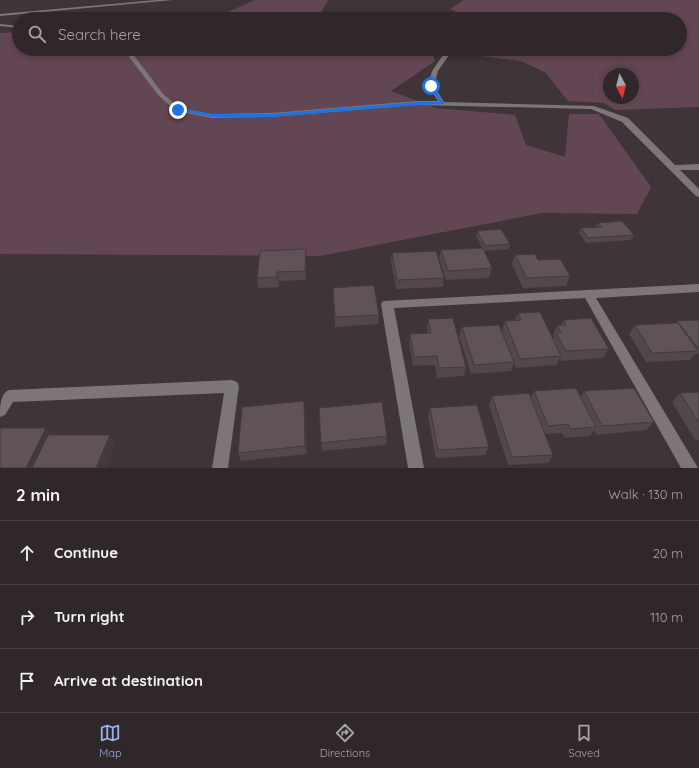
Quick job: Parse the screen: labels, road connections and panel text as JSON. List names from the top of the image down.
{
  "north": "bottom",
  "page": {
    "search": "Search here",
    "heading": ["2 min", "Walk · 130 m"],
    "list": [
      ["Continue", "20 m"],
      ["Turn right", "110 m"],
      "Arrive at destination"
    ],
    "nav": ["Map", "Directions", "Saved"]
  }
}
